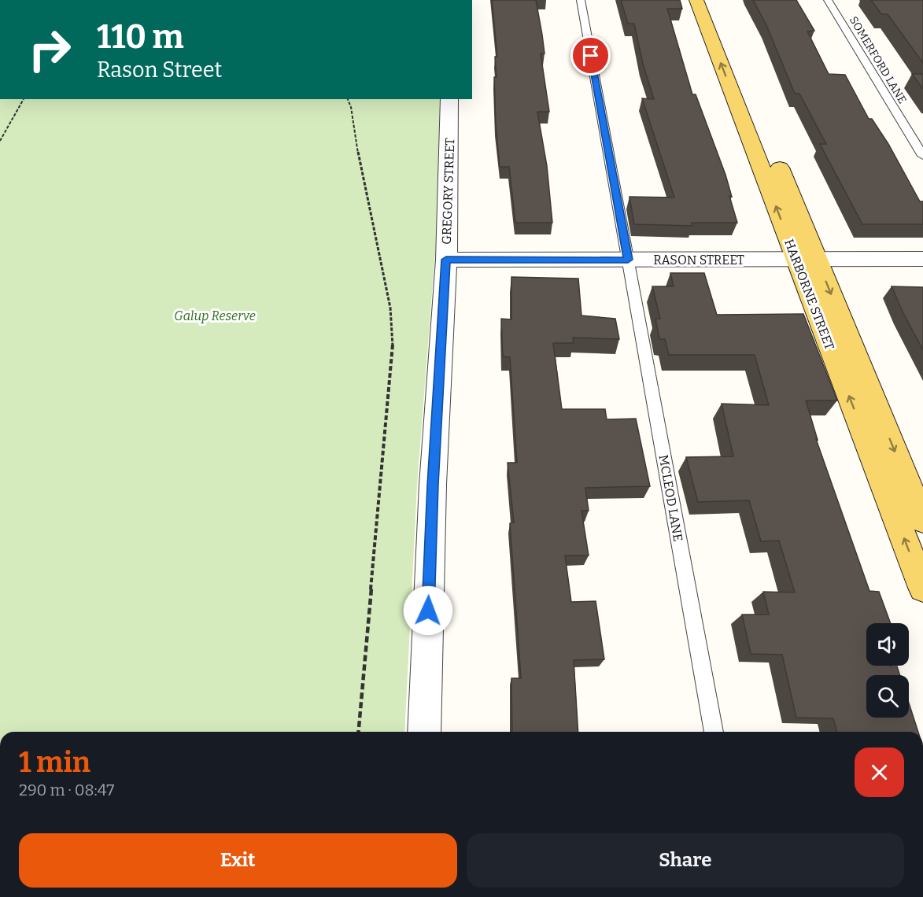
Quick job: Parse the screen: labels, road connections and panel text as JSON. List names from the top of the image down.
{
  "streets": {
    "main road": ["HARBORNE STREET"],
    "street": ["GREGORY STREET", "RASON STREET"],
    "lane": ["SOMERFORD LANE", "MCLEOD LANE"]
  },
  "crossings": [
    ["GREGORY STREET", "RASON STREET"],
    ["RASON STREET", "HARBORNE STREET"],
    ["RASON STREET", "MCLEOD LANE"]
  ],
  "parks": ["Galup Reserve"],
  "page": {
    "turn": ["110 m", "Rason Street"],
    "heading": ["1 min", "290 m · 08:47"],
    "buttons": ["Exit", "Share"]
  }
}
